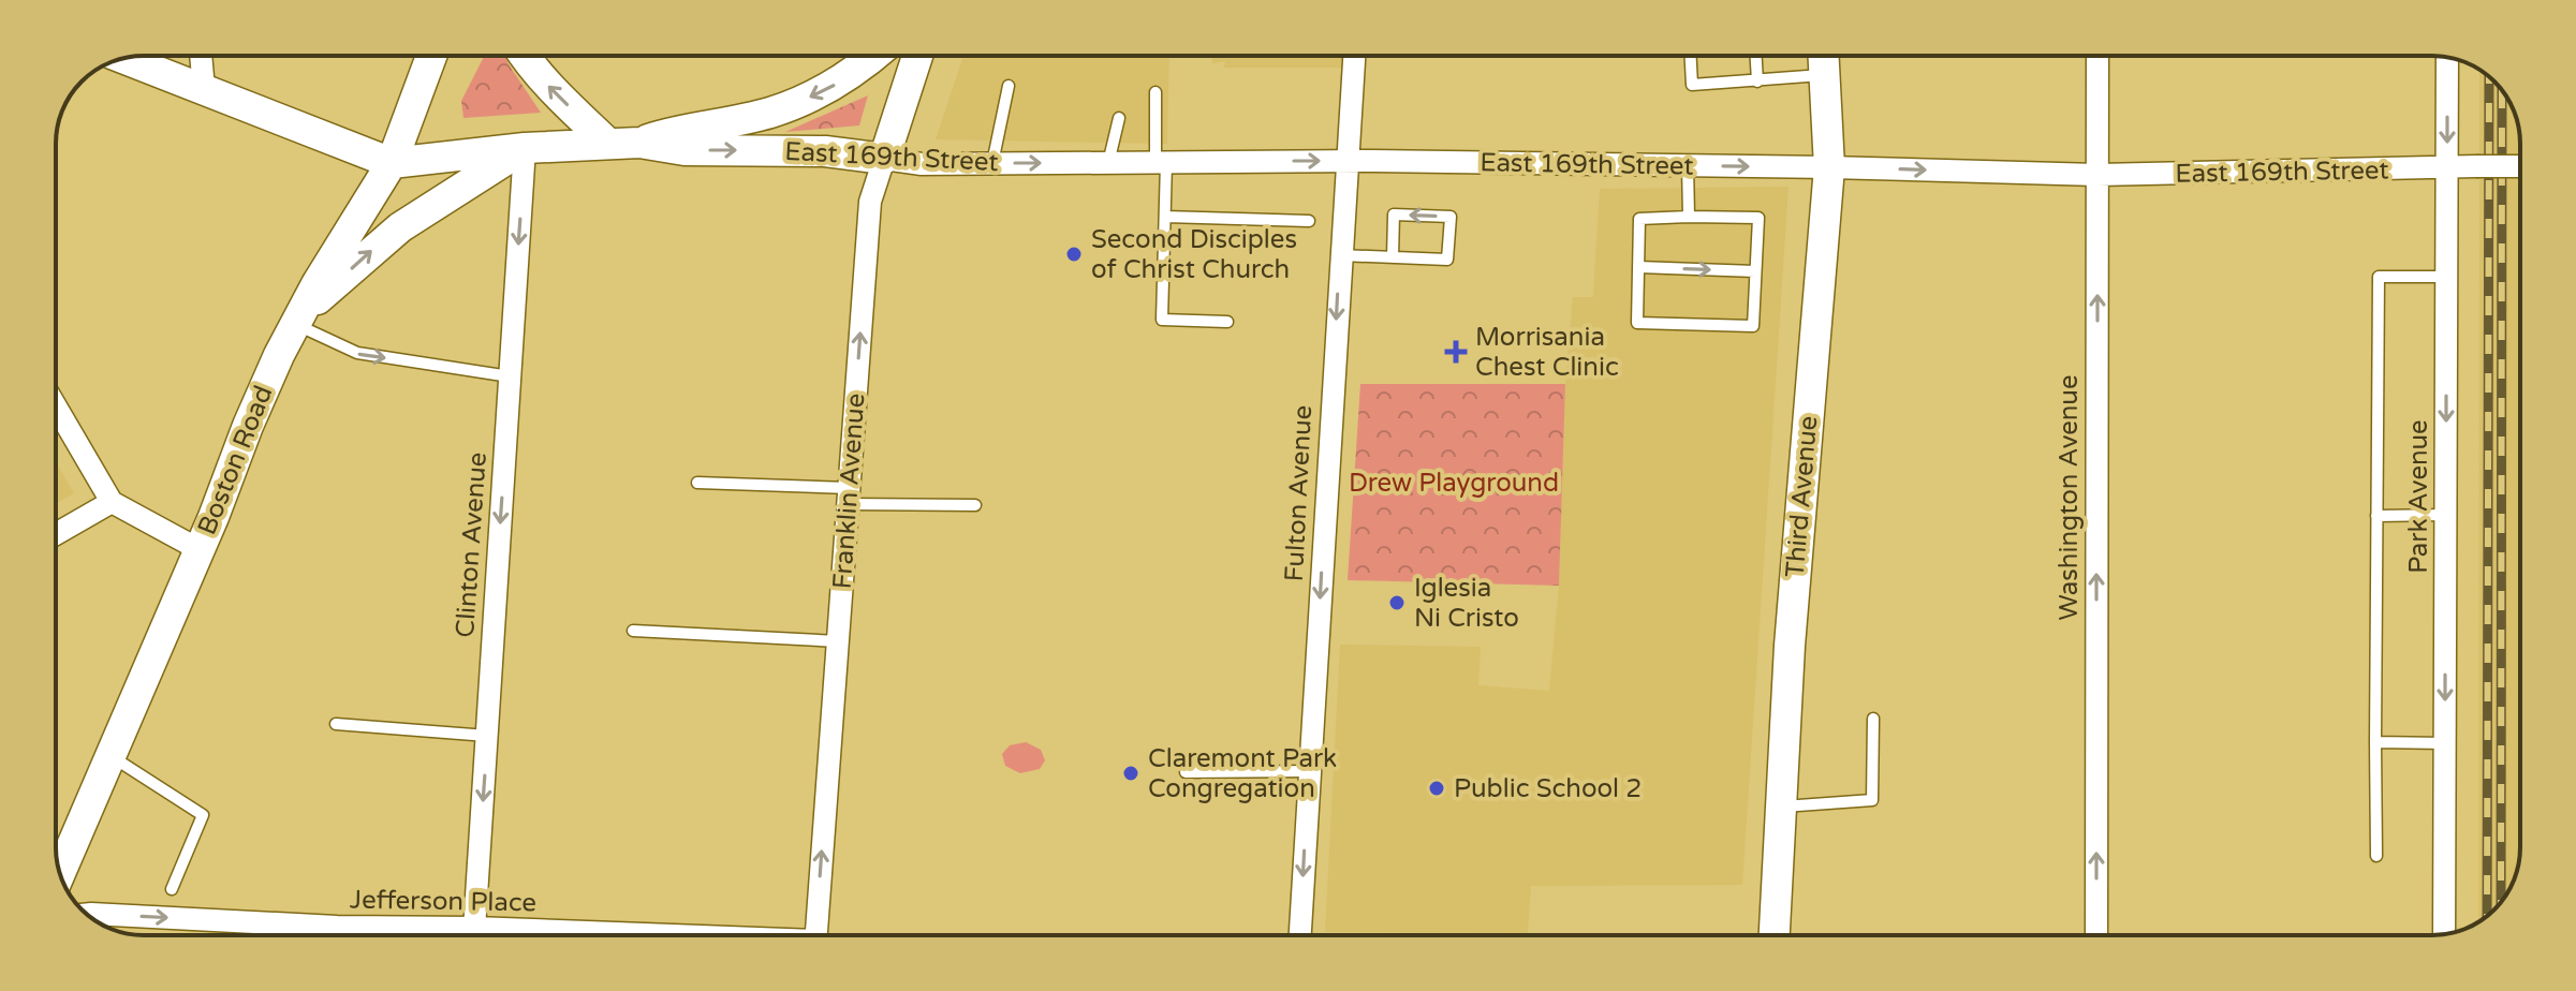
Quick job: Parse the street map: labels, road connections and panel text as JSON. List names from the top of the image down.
{
  "streets": {
    "main road": [
      "East 169th Street",
      "Boston Road",
      "Franklin Avenue",
      "Third Avenue"
    ],
    "street": [
      "Fulton Avenue",
      "Park Avenue",
      "Washington Avenue",
      "Clinton Avenue",
      "Jefferson Place"
    ]
  },
  "crossings": [
    ["East 169th Street", "Boston Road"],
    ["East 169th Street", "Franklin Avenue"],
    ["East 169th Street", "Fulton Avenue"],
    ["East 169th Street", "Third Avenue"],
    ["East 169th Street", "Park Avenue"],
    ["East 169th Street", "Washington Avenue"],
    ["East 169th Street", "Clinton Avenue"]
  ],
  "one_way": [
    "Franklin Avenue",
    "Fulton Avenue",
    "Park Avenue",
    "Washington Avenue",
    "Clinton Avenue",
    "Jefferson Place"
  ],
  "parks": ["Drew Playground"],
  "places": {
    "other": [
      "Second Disciples of Christ Church",
      "Iglesia Ni Cristo",
      "Claremont Park Congregation",
      "Public School 2"
    ],
    "health": ["Morrisania Chest Clinic"]
  }
}
